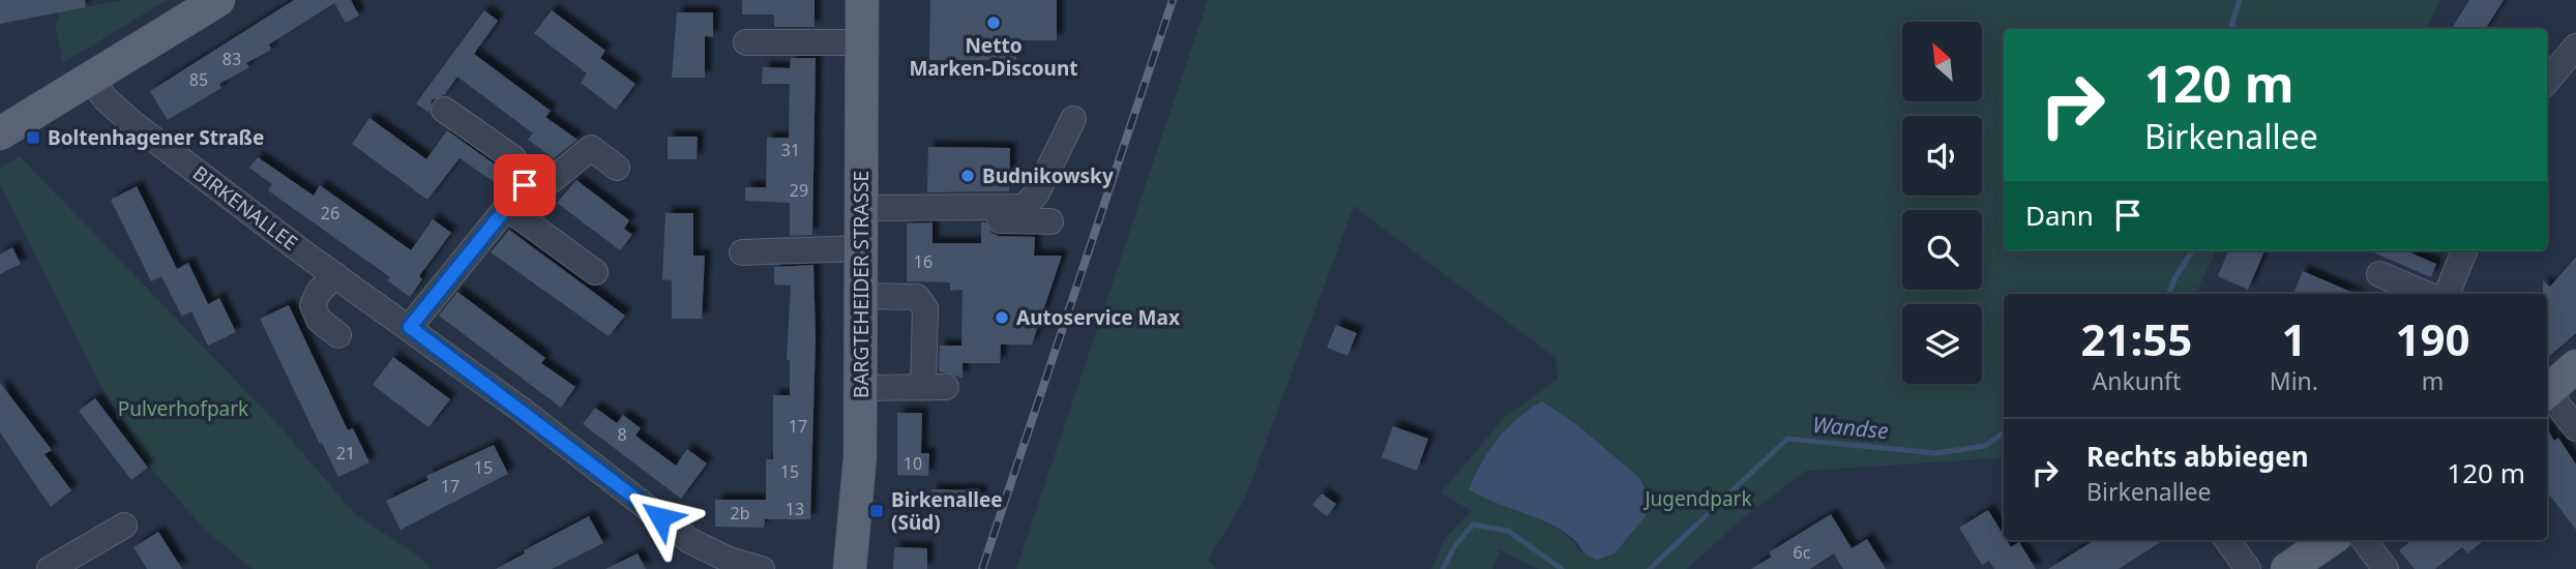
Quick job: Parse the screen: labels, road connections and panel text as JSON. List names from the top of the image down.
{
  "streets": {
    "main road": ["BARGTEHEIDER STRASSE"],
    "street": ["BIRKENALLEE"]
  },
  "water": ["Wandse"],
  "parks": ["Pulverhofpark", "Jugendpark"],
  "places": {
    "other": ["Netto Marken-Discount", "Budnikowsky", "Autoservice Max"],
    "transit": ["Boltenhagener Straße", "Birkenallee (Süd)"]
  },
  "house_numbers": [
    "83",
    "85",
    "31",
    "29",
    "26",
    "16",
    "17",
    "8",
    "21",
    "10",
    "15",
    "15",
    "17",
    "13",
    "2b",
    "6c"
  ],
  "north": "top left",
  "page": {
    "turn": ["120 m", "Birkenallee"],
    "then": "Dann",
    "eta": [
      "21:55",
      "Ankunft",
      "1",
      "Min.",
      "190",
      "m"
    ],
    "list": [
      {
        "name": "Rechts abbiegen",
        "note": "Birkenallee",
        "value": "120 m"
      }
    ]
  }
}
